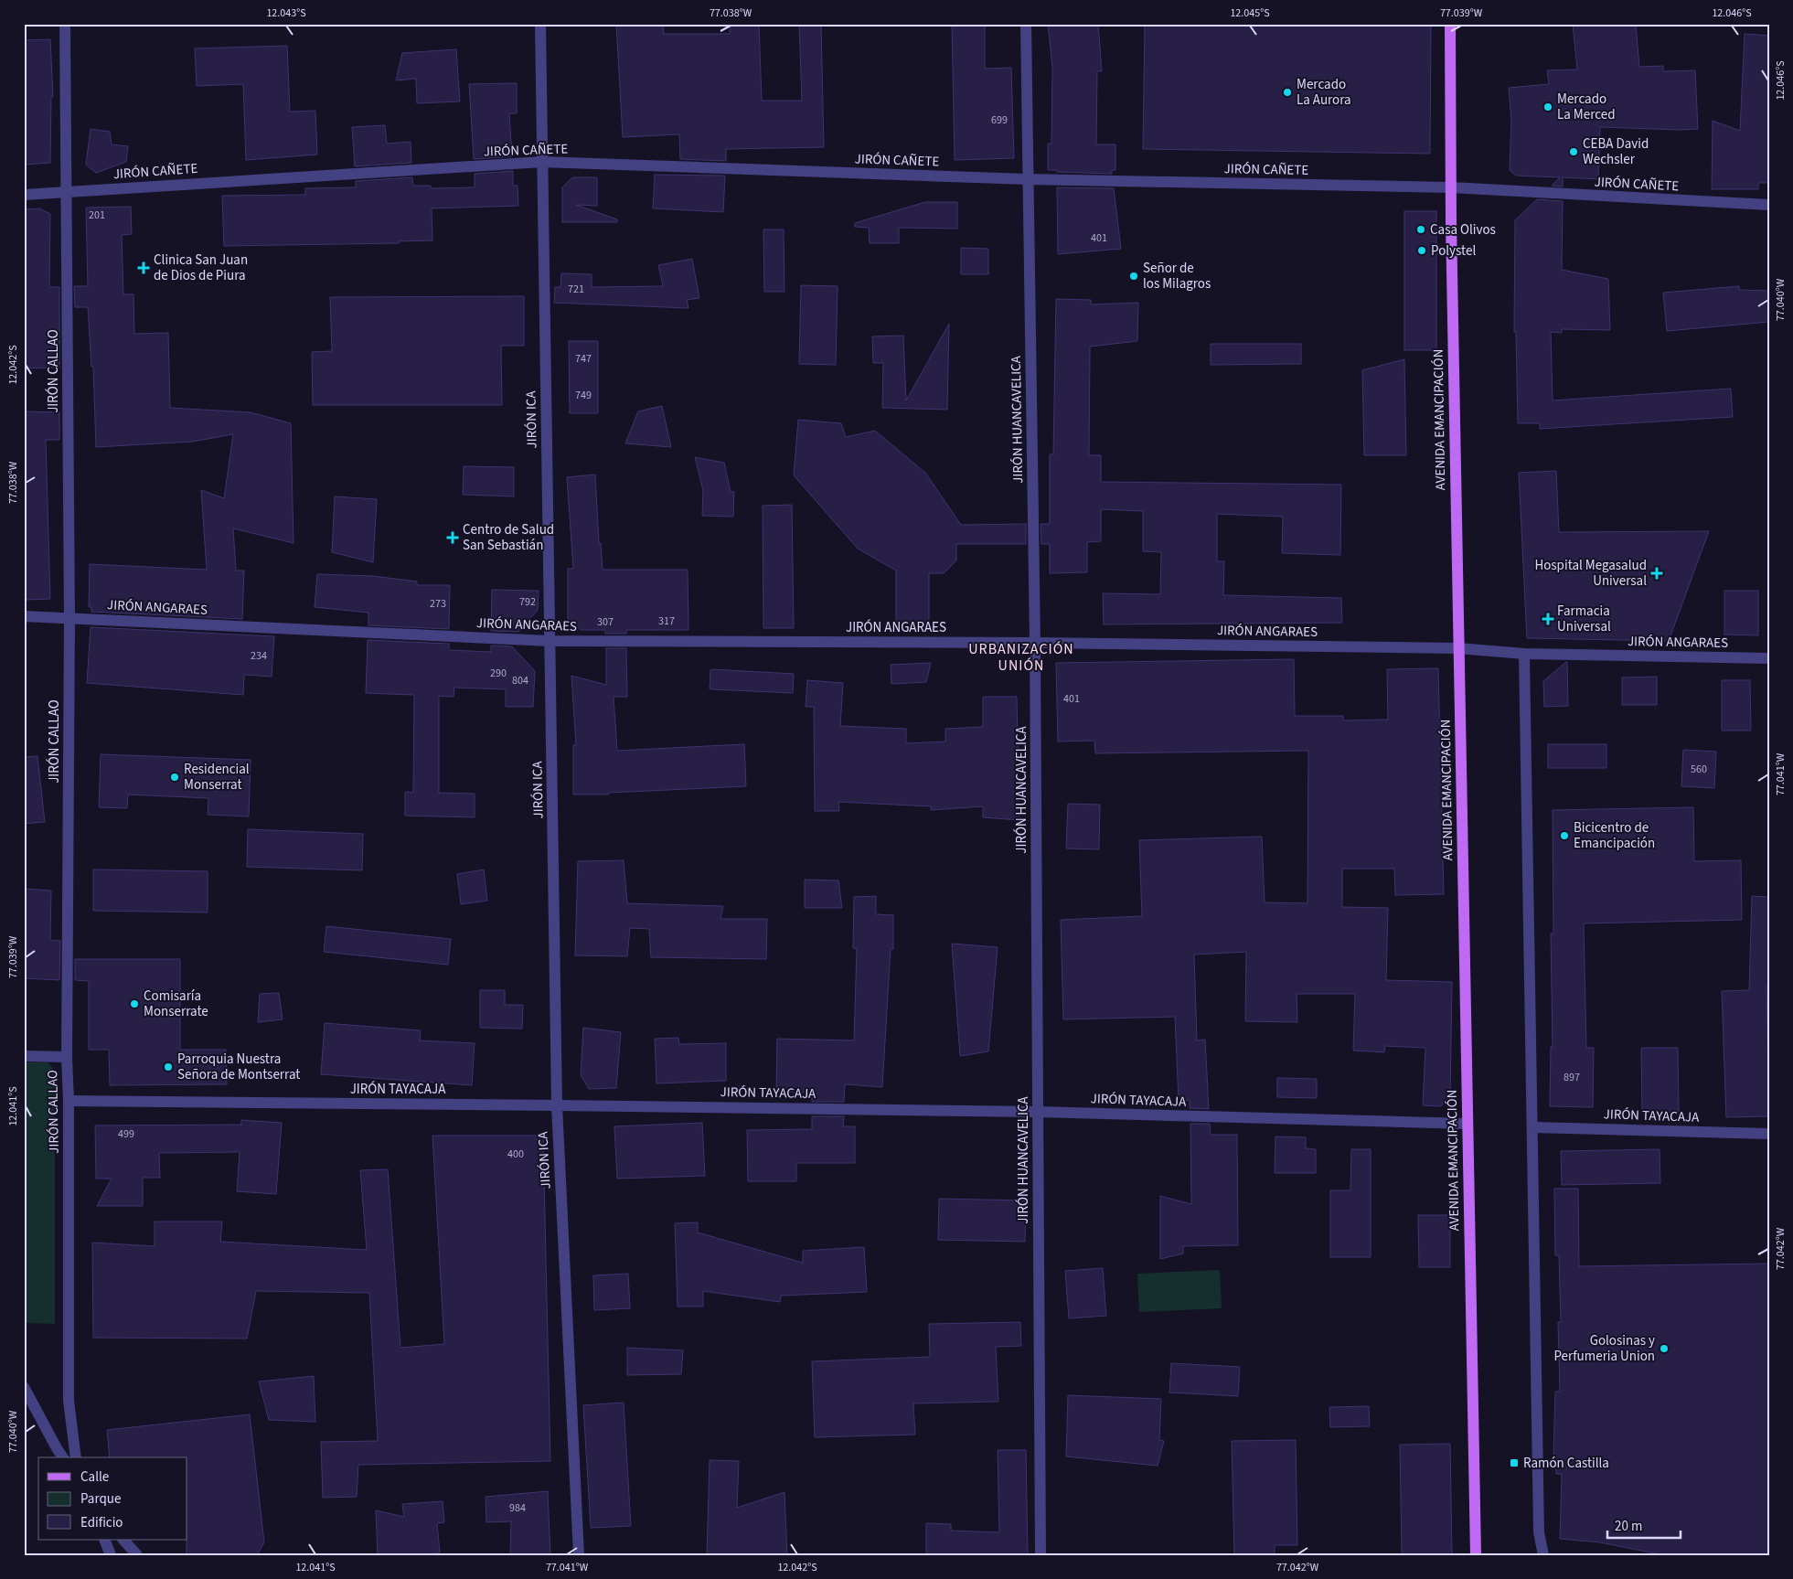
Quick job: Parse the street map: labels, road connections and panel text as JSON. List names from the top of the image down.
{
  "streets": {
    "main road": ["AVENIDA EMANCIPACIÓN"],
    "street": [
      "JIRÓN CAÑETE",
      "JIRÓN CALLAO",
      "JIRÓN ICA",
      "JIRÓN HUANCAVELICA",
      "JIRÓN ANGARAES",
      "JIRÓN TAYACAJA"
    ]
  },
  "crossings": [
    ["JIRÓN CAÑETE", "JIRÓN CALLAO"],
    ["JIRÓN CAÑETE", "JIRÓN ICA"],
    ["JIRÓN CAÑETE", "JIRÓN HUANCAVELICA"],
    ["JIRÓN CAÑETE", "AVENIDA EMANCIPACIÓN"],
    ["JIRÓN CALLAO", "JIRÓN ANGARAES"],
    ["JIRÓN CALLAO", "JIRÓN TAYACAJA"],
    ["JIRÓN ICA", "JIRÓN ANGARAES"],
    ["JIRÓN ICA", "JIRÓN TAYACAJA"],
    ["JIRÓN HUANCAVELICA", "JIRÓN ANGARAES"],
    ["JIRÓN HUANCAVELICA", "JIRÓN TAYACAJA"],
    ["AVENIDA EMANCIPACIÓN", "JIRÓN ANGARAES"],
    ["AVENIDA EMANCIPACIÓN", "JIRÓN TAYACAJA"]
  ],
  "districts": ["URBANIZACIÓN UNIÓN"],
  "places": {
    "other": [
      "Mercado La Aurora",
      "Mercado La Merced",
      "CEBA David Wechsler",
      "Casa Olivos",
      "Polystel",
      "Señor de los Milagros",
      "Residencial Monserrat",
      "Bicicentro de Emancipación",
      "Comisaría Monserrate",
      "Parroquia Nuestra Señora de Montserrat",
      "Golosinas y Perfumeria Union"
    ],
    "health": [
      "Clinica San Juan de Dios de Piura",
      "Centro de Salud San Sebastián",
      "Hospital Megasalud Universal",
      "Farmacia Universal"
    ],
    "transit": ["Ramón Castilla"]
  },
  "house_numbers": [
    "699",
    "201",
    "401",
    "721",
    "747",
    "749",
    "792",
    "273",
    "317",
    "307",
    "234",
    "290",
    "804",
    "401",
    "560",
    "897",
    "499",
    "400",
    "984"
  ],
  "legend": ["Calle", "Parque", "Edificio"],
  "scale_bar": "20 m",
  "coordinates": [
    "12.043°S",
    "77.038°W",
    "12.045°S",
    "77.039°W",
    "12.046°S",
    "77.040°W",
    "12.042°S",
    "77.041°W",
    "12.041°S",
    "77.042°W"
  ]
}
